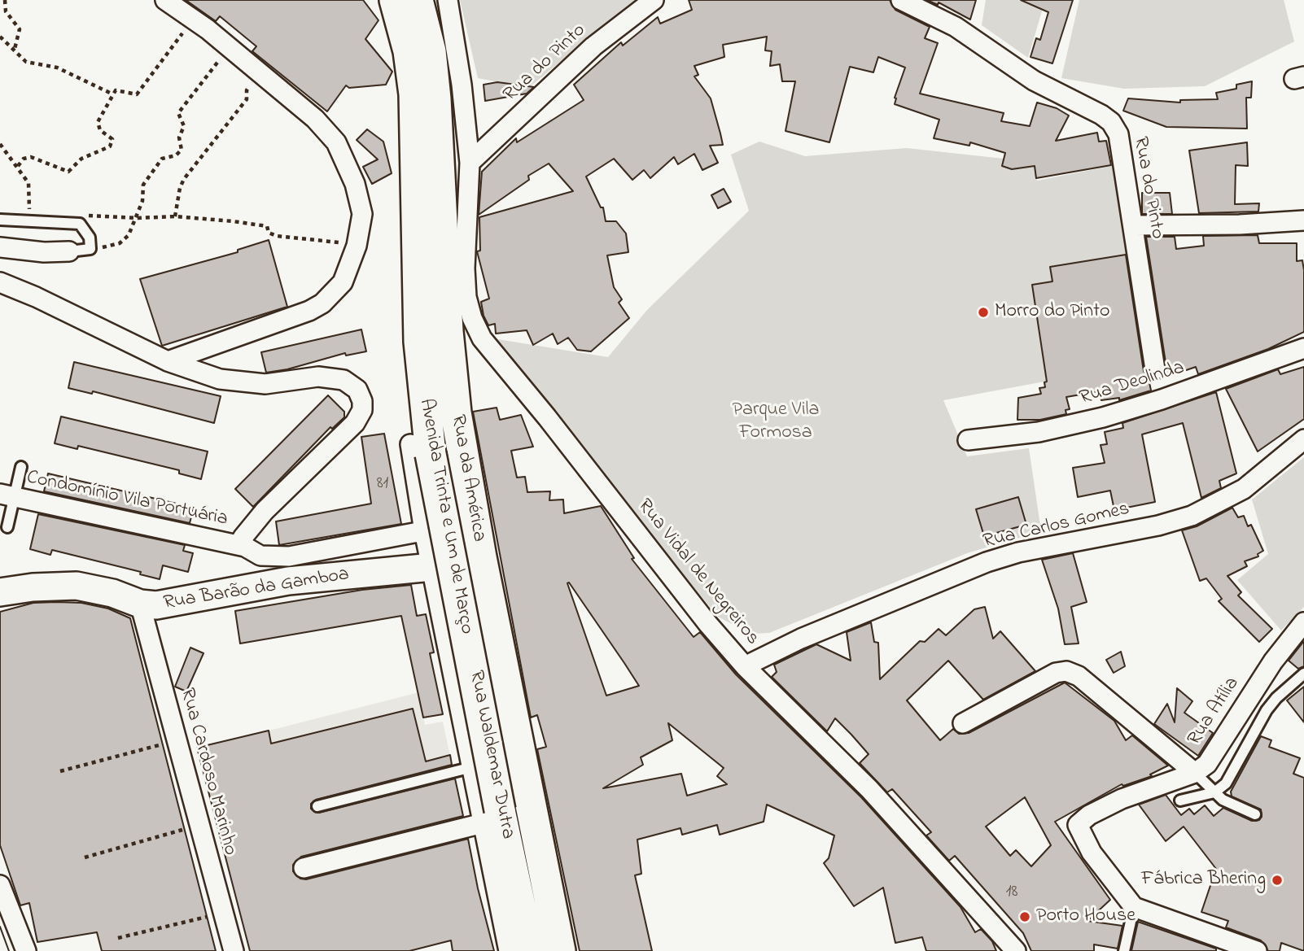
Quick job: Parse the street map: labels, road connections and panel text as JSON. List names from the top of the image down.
{
  "streets": {
    "main road": ["Rua da América", "Avenida Trinta e Um de Março"],
    "street": [
      "Rua do Pinto",
      "Rua Deolinda",
      "Condomínio Vila Portuária",
      "Rua Carlos Gomes",
      "Rua Vidal de Negreiros",
      "Rua Barão da Gamboa",
      "Rua Atília",
      "Rua Waldemar Dutra",
      "Rua Cardoso Marinho"
    ]
  },
  "crossings": [
    ["Rua do Pinto", "Rua Vidal de Negreiros"],
    ["Rua da América", "Condomínio Vila Portuária"],
    ["Rua da América", "Rua Barão da Gamboa"],
    ["Condomínio Vila Portuária", "Rua Waldemar Dutra"],
    ["Avenida Trinta e Um de Março", "Rua Waldemar Dutra"],
    ["Rua Carlos Gomes", "Rua Vidal de Negreiros"],
    ["Rua Barão da Gamboa", "Rua Waldemar Dutra"],
    ["Rua Barão da Gamboa", "Rua Cardoso Marinho"]
  ],
  "parks": ["Parque Vila Formosa"],
  "places": ["Morro do Pinto", "Fábrica Bhering", "Porto House"],
  "house_numbers": ["81", "18"]
}
